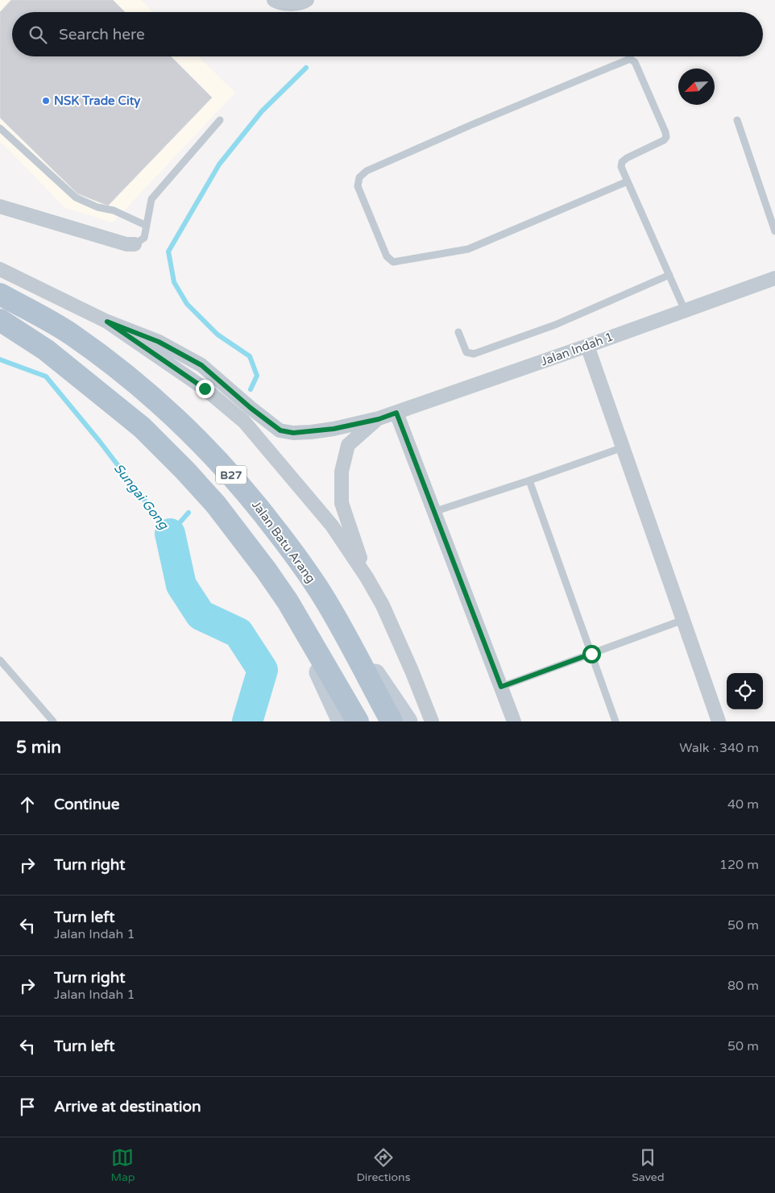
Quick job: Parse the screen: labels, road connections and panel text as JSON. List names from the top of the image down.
{
  "streets": {
    "main road": ["B27", "Jalan Batu Arang"],
    "street": ["Jalan Indah 1"]
  },
  "water": ["Sungai Gong"],
  "places": ["NSK Trade City"],
  "north": "bottom left",
  "page": {
    "search": "Search here",
    "heading": ["5 min", "Walk · 340 m"],
    "list": [
      ["Continue", "40 m"],
      ["Turn right", "120 m"],
      ["Turn left", "Jalan Indah 1", "50 m"],
      ["Turn right", "Jalan Indah 1", "80 m"],
      ["Turn left", "50 m"],
      "Arrive at destination"
    ],
    "nav": ["Map", "Directions", "Saved"]
  }
}
